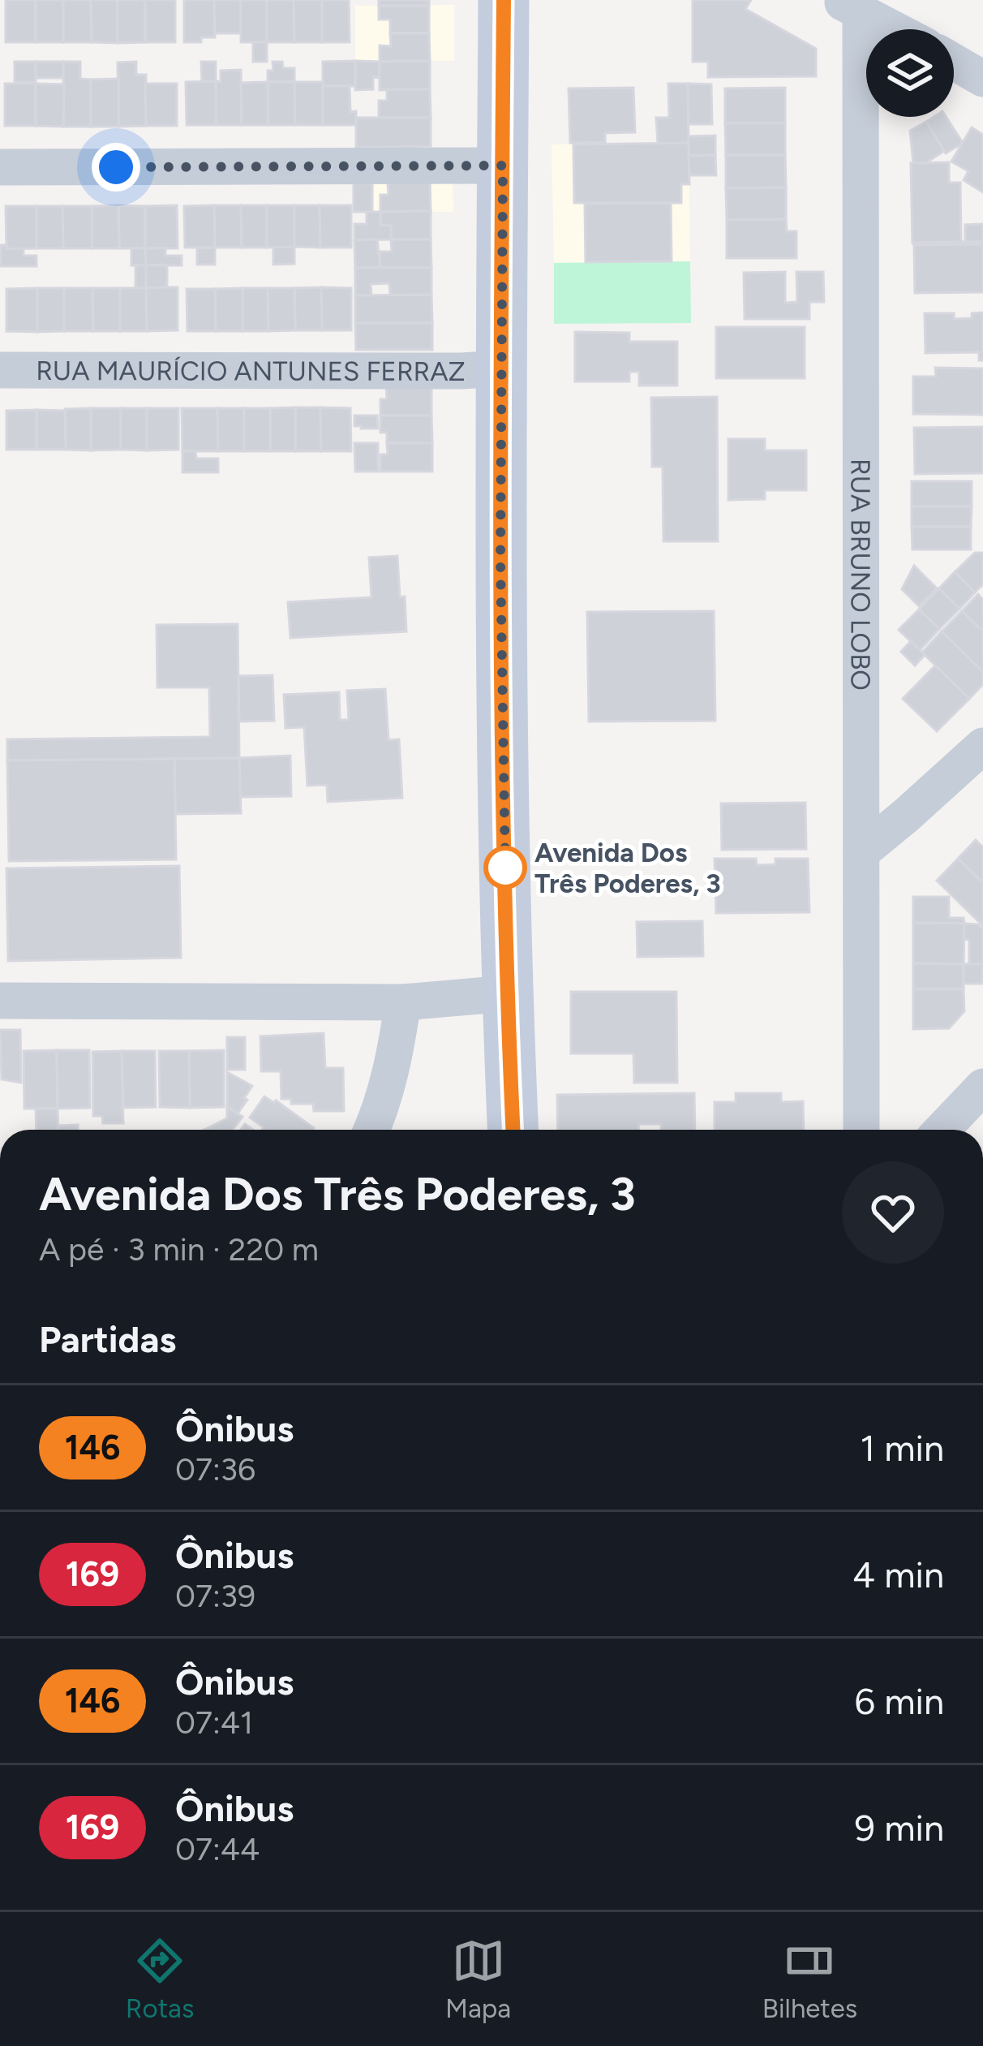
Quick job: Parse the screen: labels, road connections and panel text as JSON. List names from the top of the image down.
{
  "streets": {
    "street": ["RUA MAURÍCIO ANTUNES FERRAZ", "RUA BRUNO LOBO"]
  },
  "places": ["Avenida Dos Três Poderes, 3"],
  "lines": ["bus line 146"],
  "page": {
    "heading": [
      ["Avenida Dos Três Poderes, 3", "A pé · 3 min · 220 m"],
      "Partidas"
    ],
    "list": [
      {
        "mark": "146",
        "name": "Ônibus",
        "note": "07:36",
        "value": "1 min"
      },
      {
        "mark": "169",
        "name": "Ônibus",
        "note": "07:39",
        "value": "4 min"
      },
      {
        "mark": "146",
        "name": "Ônibus",
        "note": "07:41",
        "value": "6 min"
      },
      {
        "mark": "169",
        "name": "Ônibus",
        "note": "07:44",
        "value": "9 min"
      }
    ],
    "tabs": ["Rotas", "Mapa", "Bilhetes"]
  }
}
